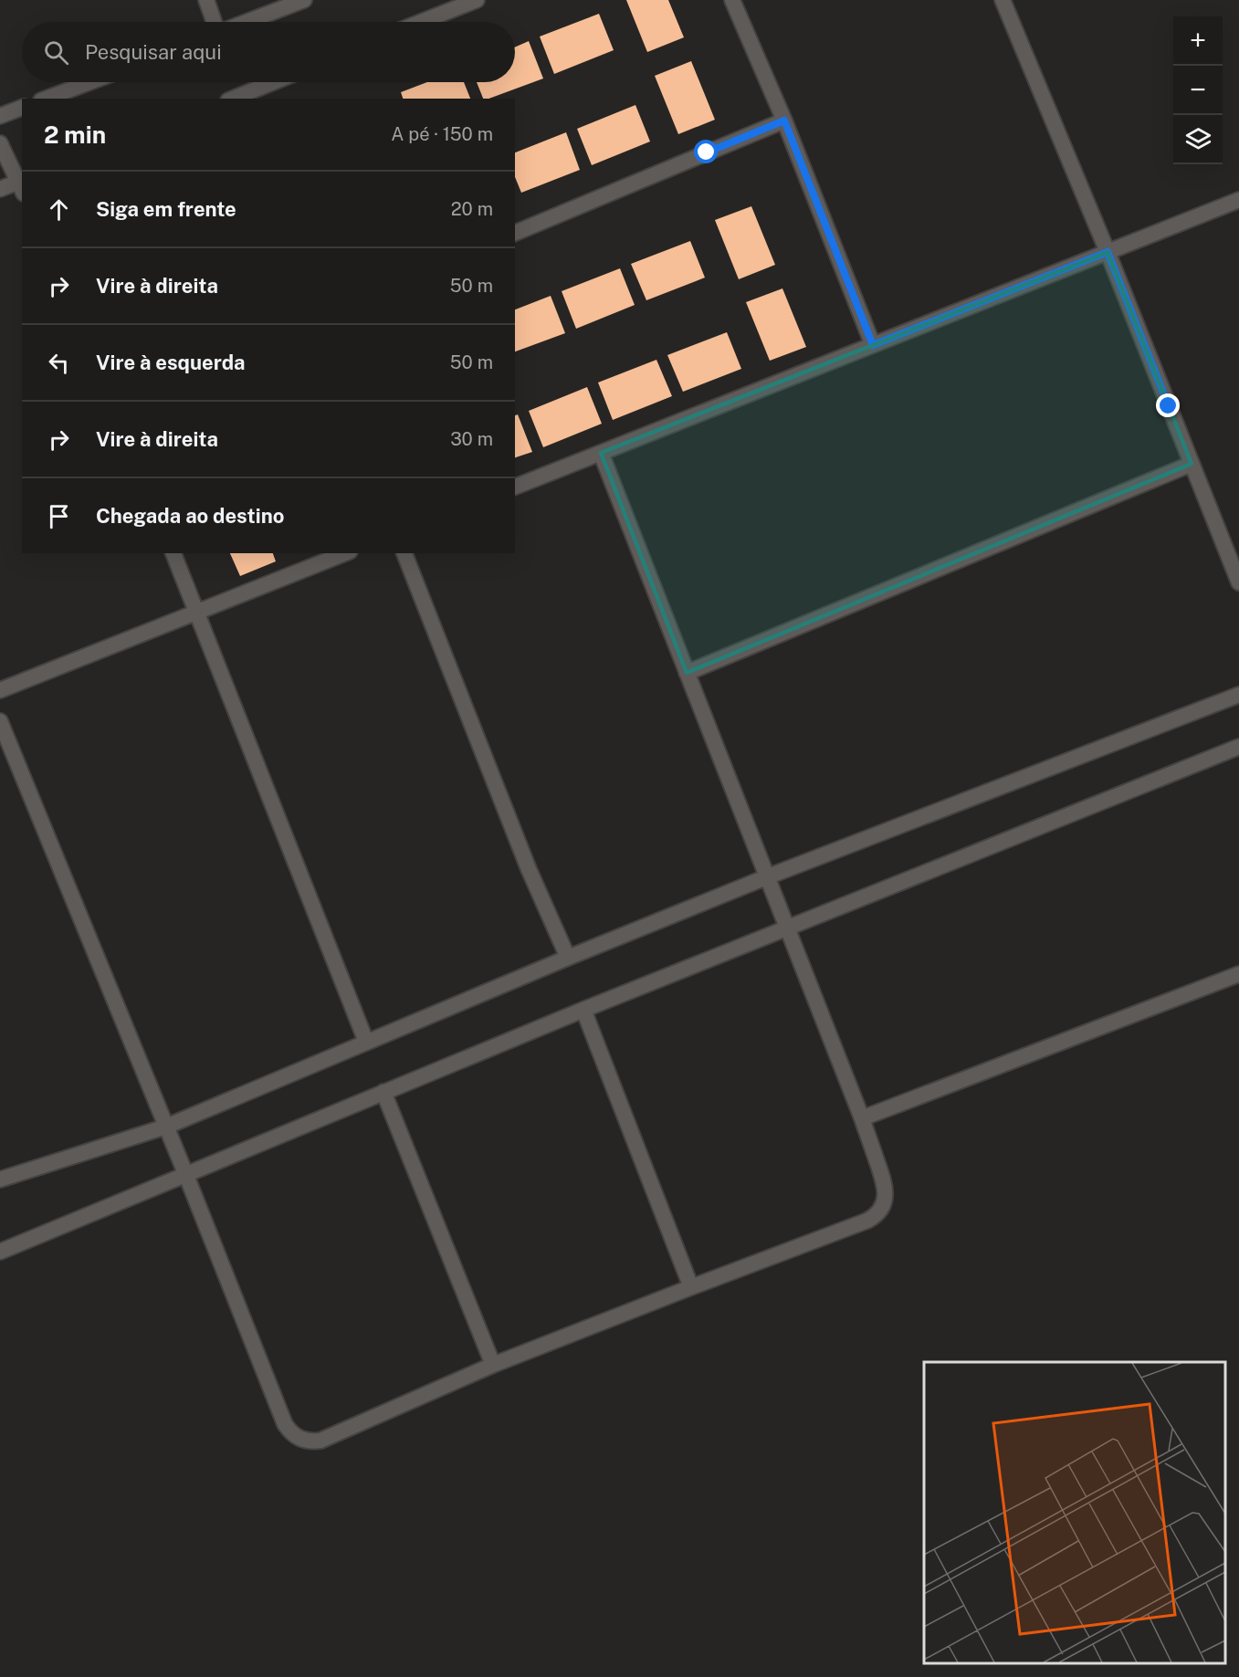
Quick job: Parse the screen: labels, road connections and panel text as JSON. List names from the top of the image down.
{
  "page": {
    "map_buttons": ["+", "−"],
    "search": "Pesquisar aqui",
    "heading": ["2 min", "A pé · 150 m"],
    "list": [
      ["Siga em frente", "20 m"],
      ["Vire à direita", "50 m"],
      ["Vire à esquerda", "50 m"],
      ["Vire à direita", "30 m"],
      "Chegada ao destino"
    ]
  }
}
